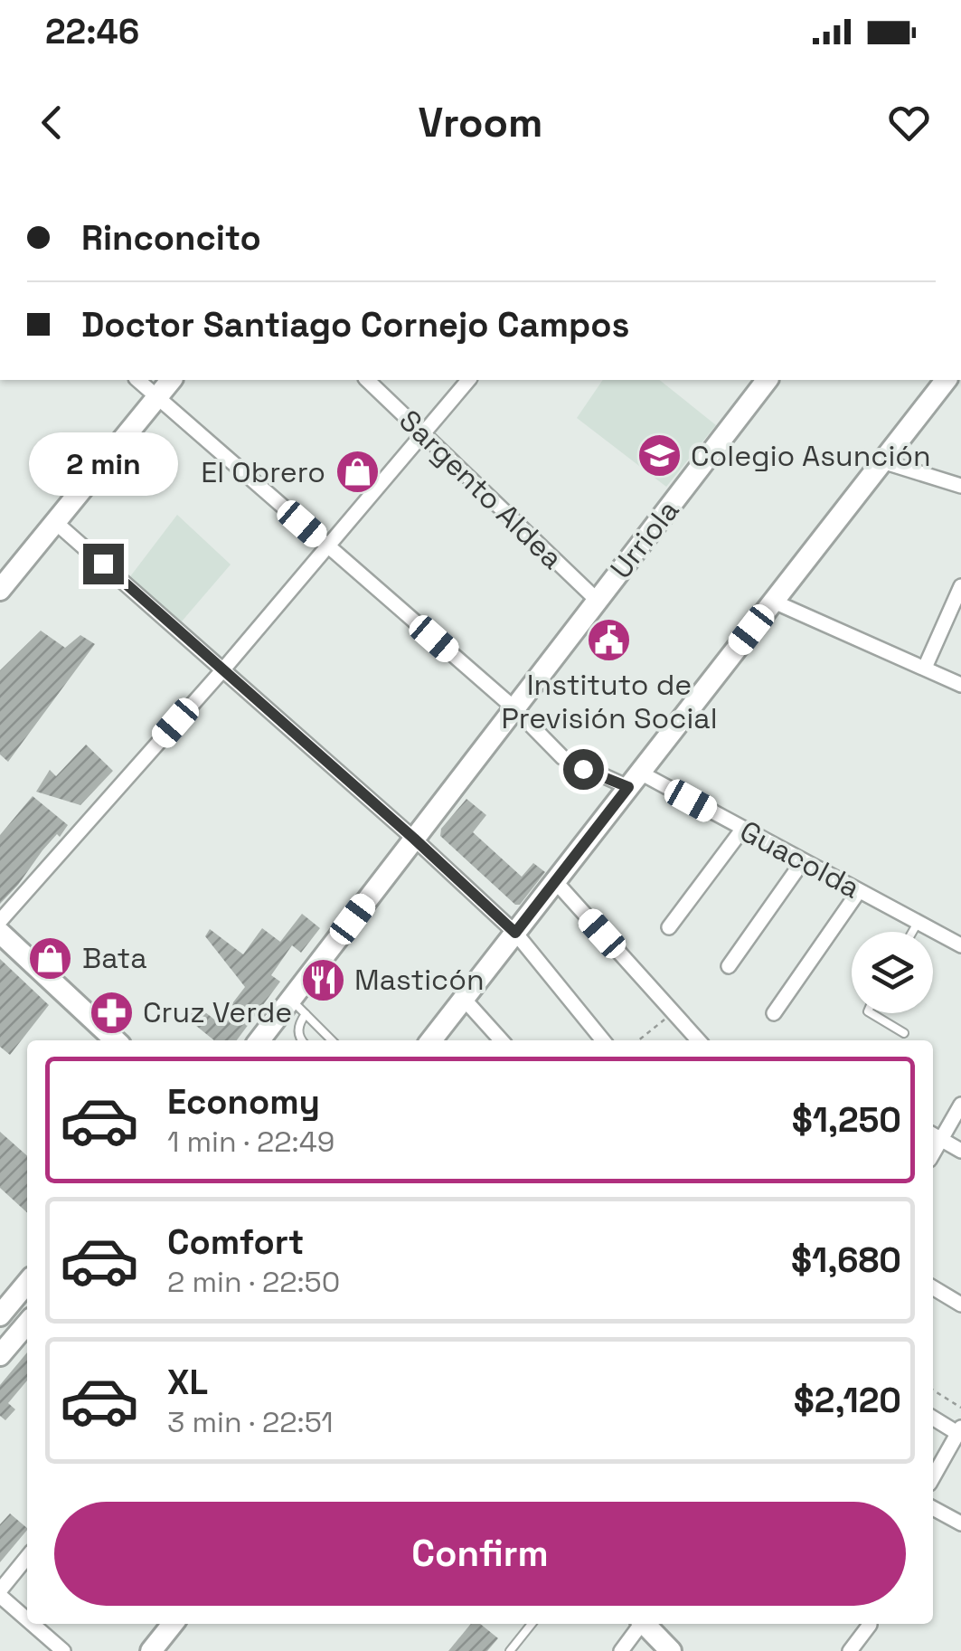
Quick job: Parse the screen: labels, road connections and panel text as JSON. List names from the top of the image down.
{
  "streets": {
    "main road": ["Urriola"],
    "street": ["Sargento Aldea", "Guacolda"]
  },
  "crossings": [
    ["Sargento Aldea", "Urriola"],
    ["Urriola", "Guacolda"]
  ],
  "places": {
    "school or university": ["Colegio Asunción"],
    "shop": ["El Obrero", "Bata"],
    "public building": ["Instituto de Previsión Social"],
    "restaurant": ["Masticón"],
    "pharmacy": ["Cruz Verde"]
  },
  "page": {
    "status": "22:46",
    "header": "Vroom",
    "banner": ["Rinconcito", "Doctor Santiago Cornejo Campos"],
    "bubble": "2 min",
    "list": [
      {
        "name": "Economy",
        "note": "1 min · 22:49",
        "value": "$1,250"
      },
      {
        "name": "Comfort",
        "note": "2 min · 22:50",
        "value": "$1,680"
      },
      {
        "name": "XL",
        "note": "3 min · 22:51",
        "value": "$2,120"
      }
    ],
    "buttons": "Confirm"
  }
}
